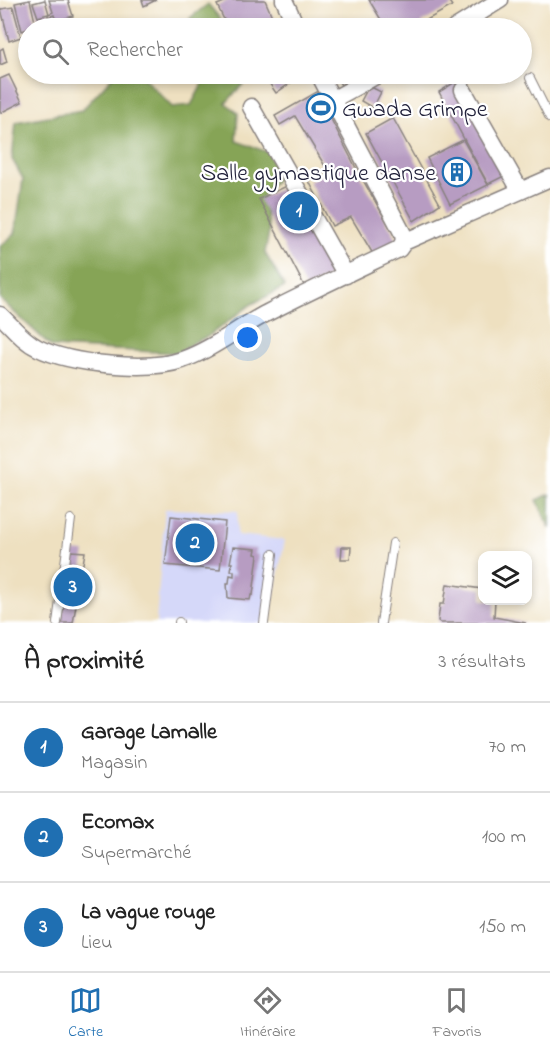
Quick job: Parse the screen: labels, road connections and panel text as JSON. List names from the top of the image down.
{
  "places": {
    "sports": ["Gwada Grimpe"],
    "building": ["Salle gymastique danse"]
  },
  "page": {
    "search": "Rechercher",
    "pins": ["1", "2", "3"],
    "heading": ["À proximité", "3 résultats"],
    "list": [
      {
        "mark": "1",
        "name": "Garage Lamalle",
        "note": "Magasin",
        "value": "70 m"
      },
      {
        "mark": "2",
        "name": "Ecomax",
        "note": "Supermarché",
        "value": "100 m"
      },
      {
        "mark": "3",
        "name": "La vague rouge",
        "note": "Lieu",
        "value": "150 m"
      }
    ],
    "nav": ["Carte", "Itinéraire", "Favoris"]
  }
}
